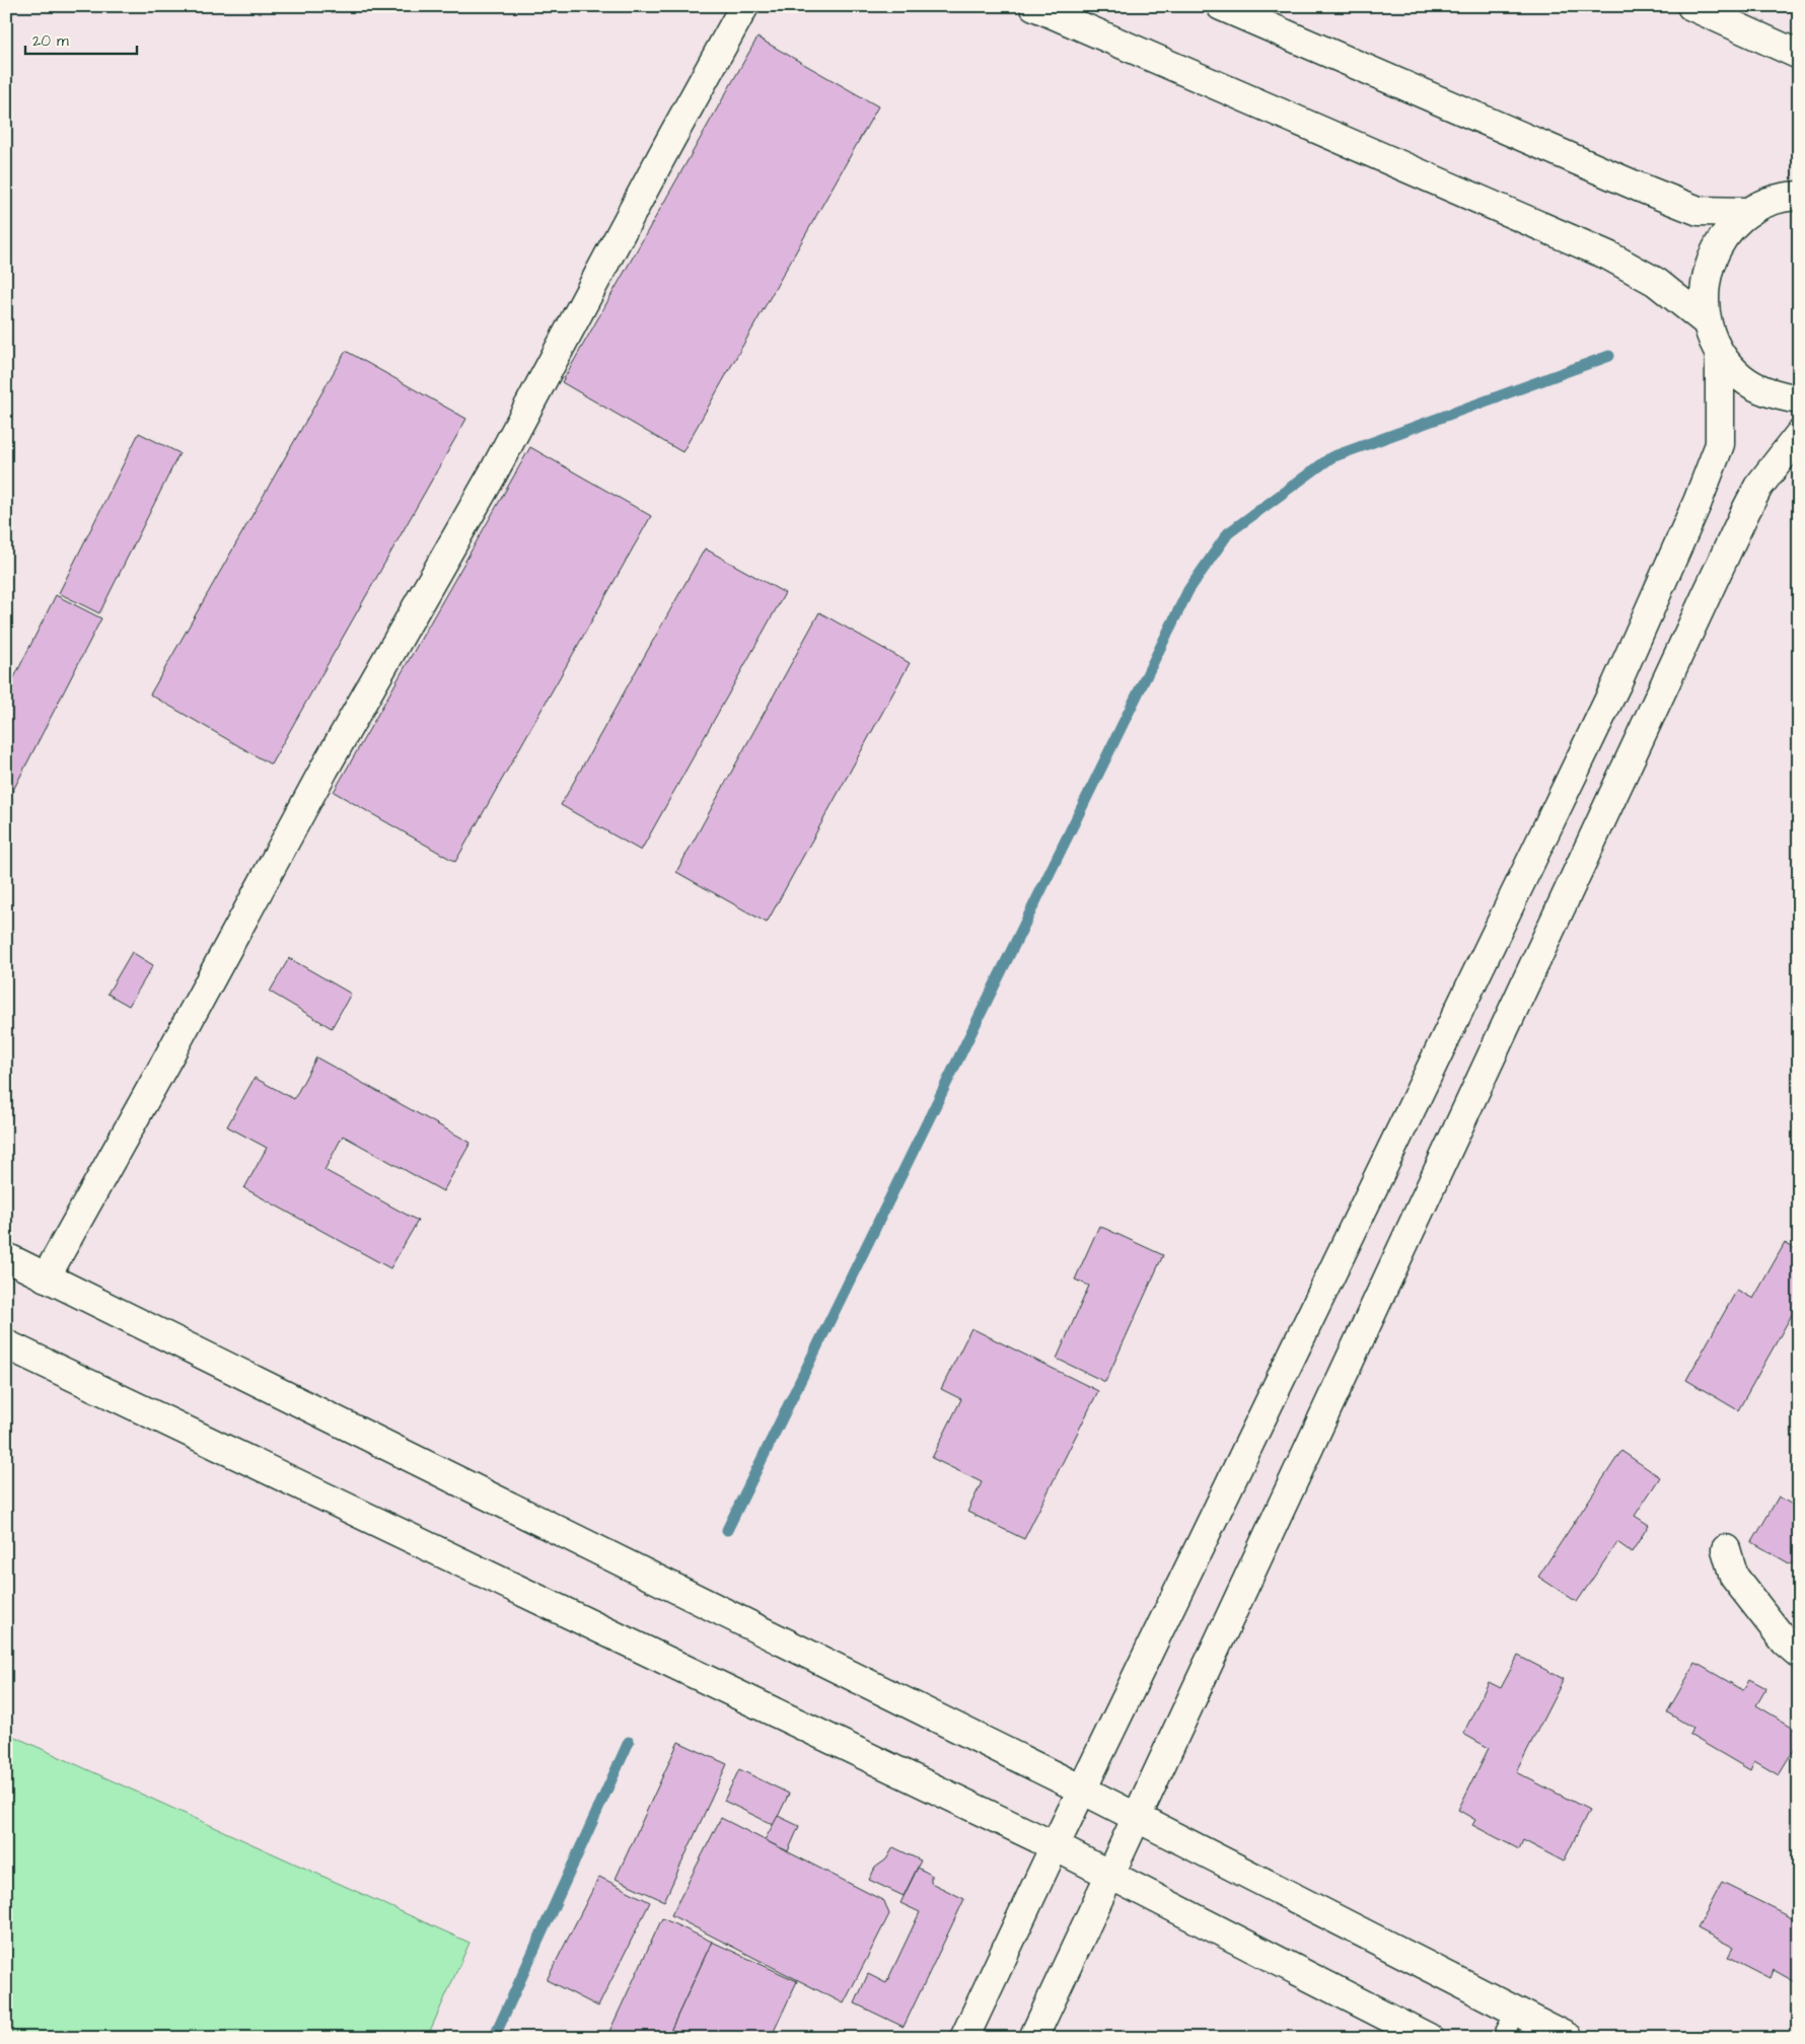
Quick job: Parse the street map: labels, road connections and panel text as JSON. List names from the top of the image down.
{
  "scale_bar": "20 m"
}
